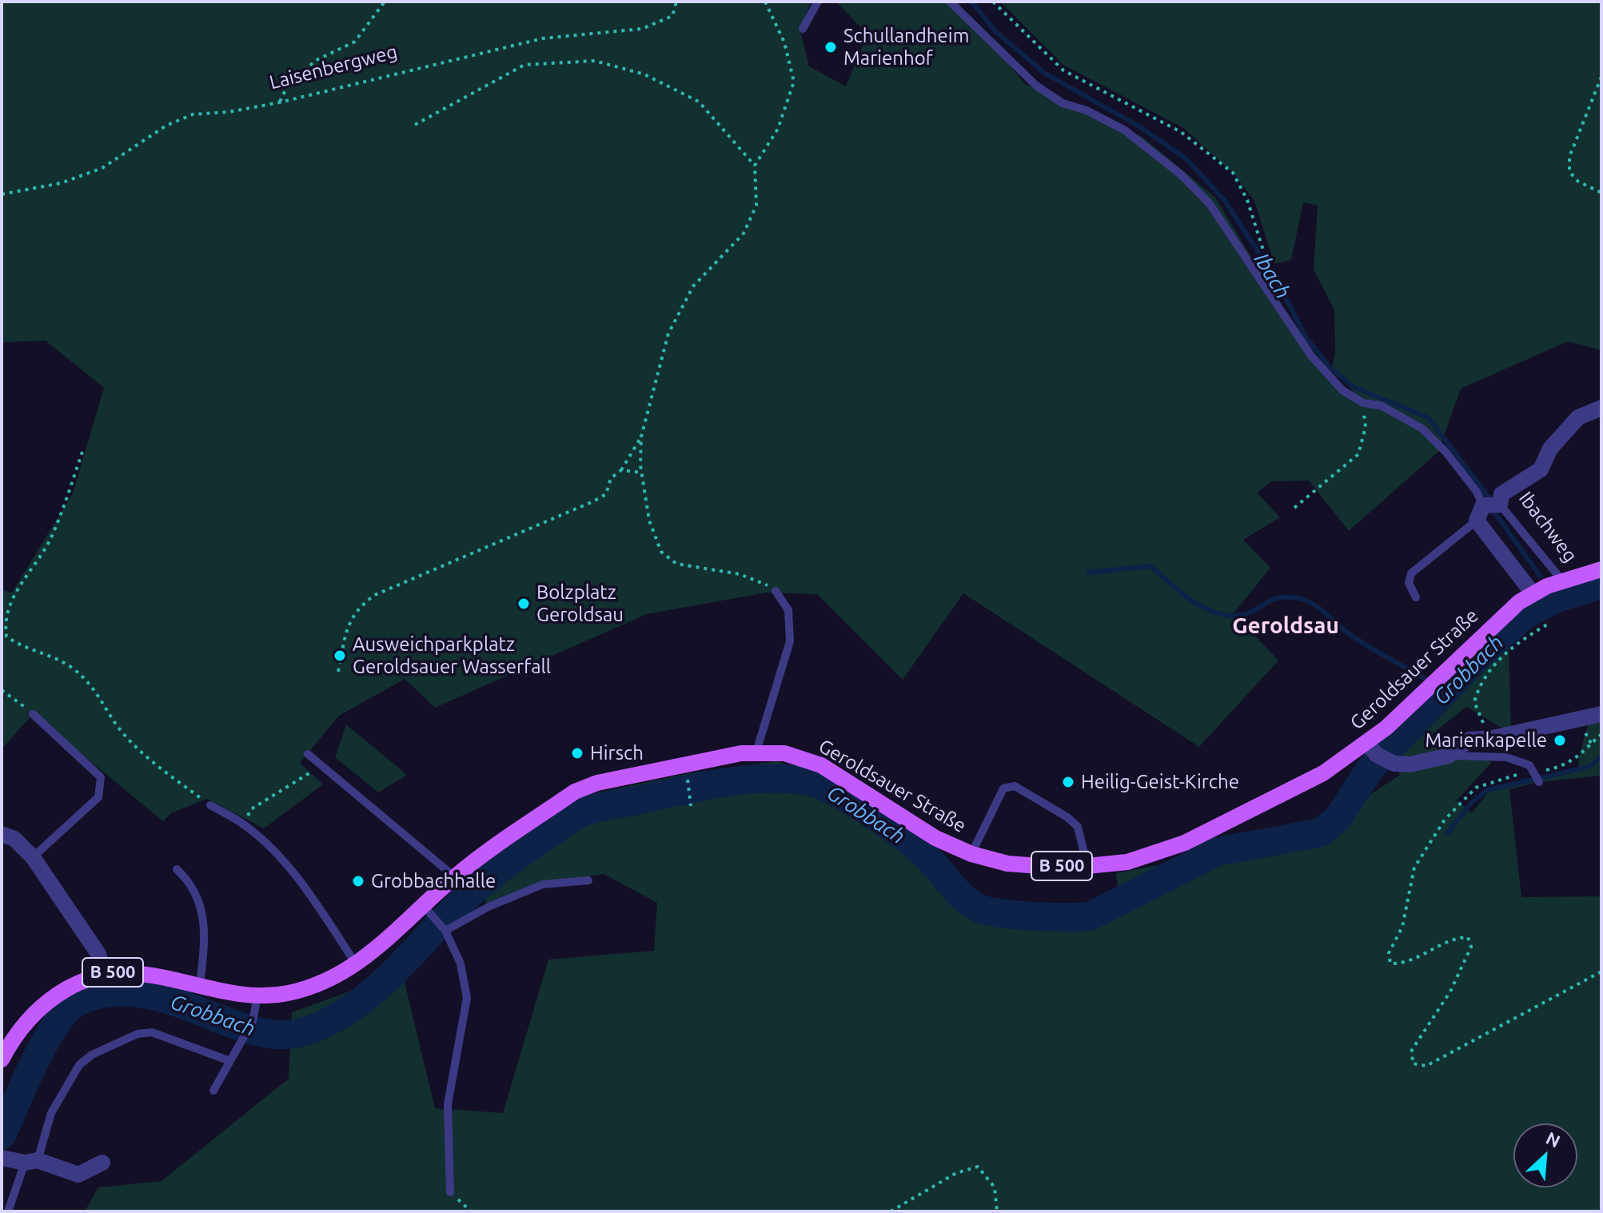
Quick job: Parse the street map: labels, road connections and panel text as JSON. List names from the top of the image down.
{
  "streets": {
    "main road": ["Geroldsauer Straße", "B 500"],
    "street": ["Ibachweg"],
    "path": ["Laisenbergweg"]
  },
  "crossings": [
    ["Ibachweg", "Geroldsauer Straße"]
  ],
  "districts": ["Geroldsau"],
  "water": ["Ibach", "Grobbach"],
  "places": [
    "Schullandheim Marienhof",
    "Bolzplatz Geroldsau",
    "Ausweichparkplatz Geroldsauer Wasserfall",
    "Marienkapelle",
    "Hirsch",
    "Heilig-Geist-Kirche",
    "Grobbachhalle"
  ],
  "north": "top right"
}
